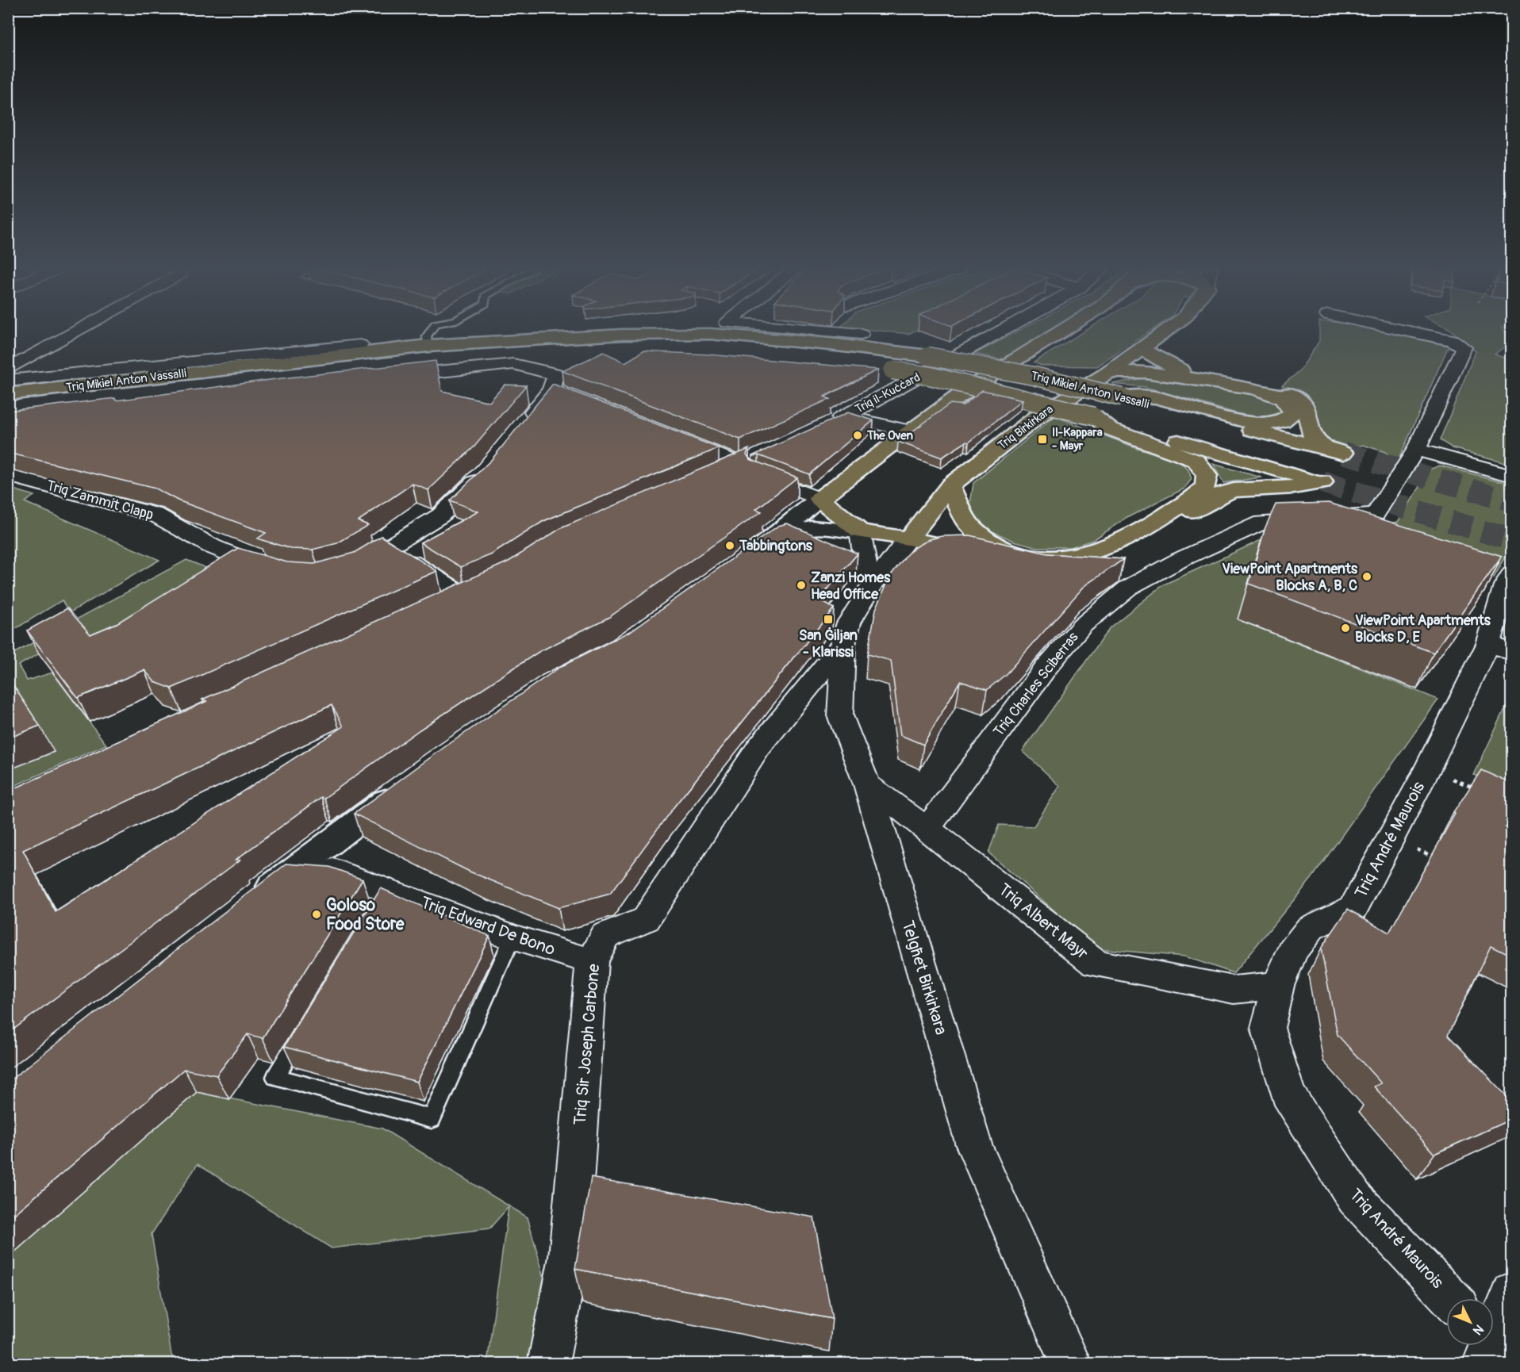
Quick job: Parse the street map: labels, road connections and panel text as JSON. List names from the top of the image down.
{
  "streets": {
    "main road": ["Triq Mikiel Anton Vassalli", "Triq Birkirkara"],
    "street": [
      "Triq il-Kuċċard",
      "Triq Zammit Clapp",
      "Triq Charles Sciberras",
      "Triq André Maurois",
      "Triq Albert Mayr",
      "Triq Edward De Bono",
      "Telgħet Birkirkara",
      "Triq Sir Joseph Carbone"
    ]
  },
  "crossings": [
    ["Triq Mikiel Anton Vassalli", "Triq Birkirkara"],
    ["Triq Mikiel Anton Vassalli", "Telgħet Birkirkara"],
    ["Triq Birkirkara", "Telgħet Birkirkara"],
    ["Triq Charles Sciberras", "Triq Albert Mayr"],
    ["Triq André Maurois", "Triq Albert Mayr"],
    ["Triq Albert Mayr", "Telgħet Birkirkara"],
    ["Triq Edward De Bono", "Triq Sir Joseph Carbone"],
    ["Telgħet Birkirkara", "Triq Sir Joseph Carbone"]
  ],
  "places": {
    "other": [
      "The Oven",
      "Tabbingtons",
      "ViewPoint Apartments Blocks A, B, C",
      "Zanzi Homes Head Office",
      "ViewPoint Apartments Blocks D, E",
      "Goloso Food Store"
    ],
    "transit": ["Il-Kappara - Mayr", "San Ġiljan - Klarissi"]
  },
  "north": "bottom right"
}
